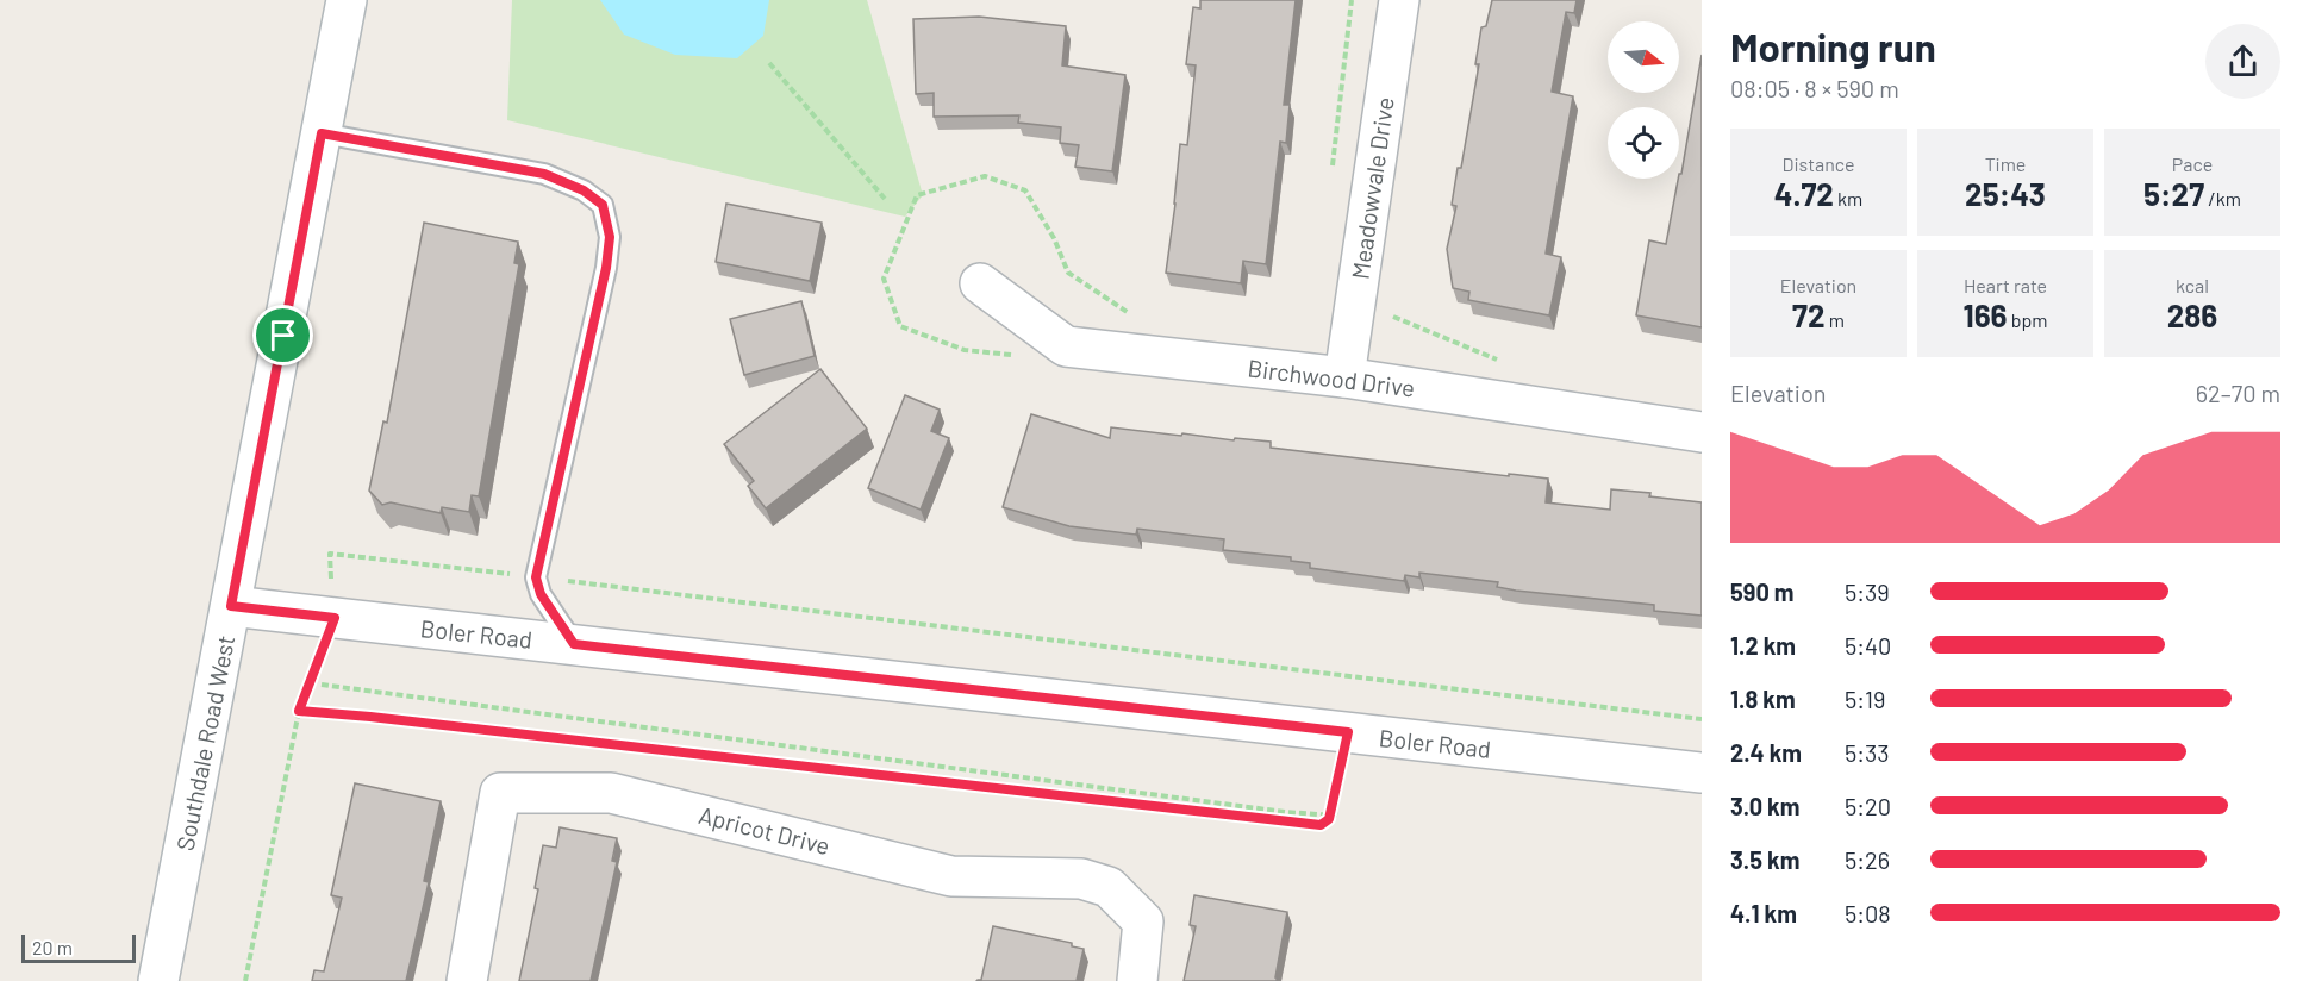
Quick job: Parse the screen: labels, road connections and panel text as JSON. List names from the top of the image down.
{
  "streets": {
    "street": [
      "Meadowvale Drive",
      "Birchwood Drive",
      "Boler Road",
      "Southdale Road West",
      "Apricot Drive"
    ]
  },
  "crossings": [
    ["Meadowvale Drive", "Birchwood Drive"],
    ["Boler Road", "Southdale Road West"]
  ],
  "scale_bar": "20 m",
  "north": "right",
  "page": {
    "heading": ["Morning run", "08:05 · 8 × 590 m"],
    "stats": [
      ["Distance", "4.72 km"],
      ["Time", "25:43"],
      ["Pace", "5:27 /km"],
      ["Elevation", "72 m"],
      ["Heart rate", "166 bpm"],
      ["kcal", "286"]
    ],
    "chart": ["Elevation", "62–70 m"],
    "list": [
      {
        "name": "590 m",
        "note": "5:39"
      },
      {
        "name": "1.2 km",
        "note": "5:40"
      },
      {
        "name": "1.8 km",
        "note": "5:19"
      },
      {
        "name": "2.4 km",
        "note": "5:33"
      },
      {
        "name": "3.0 km",
        "note": "5:20"
      },
      {
        "name": "3.5 km",
        "note": "5:26"
      },
      {
        "name": "4.1 km",
        "note": "5:08"
      }
    ],
    "scale": "20 m"
  }
}
